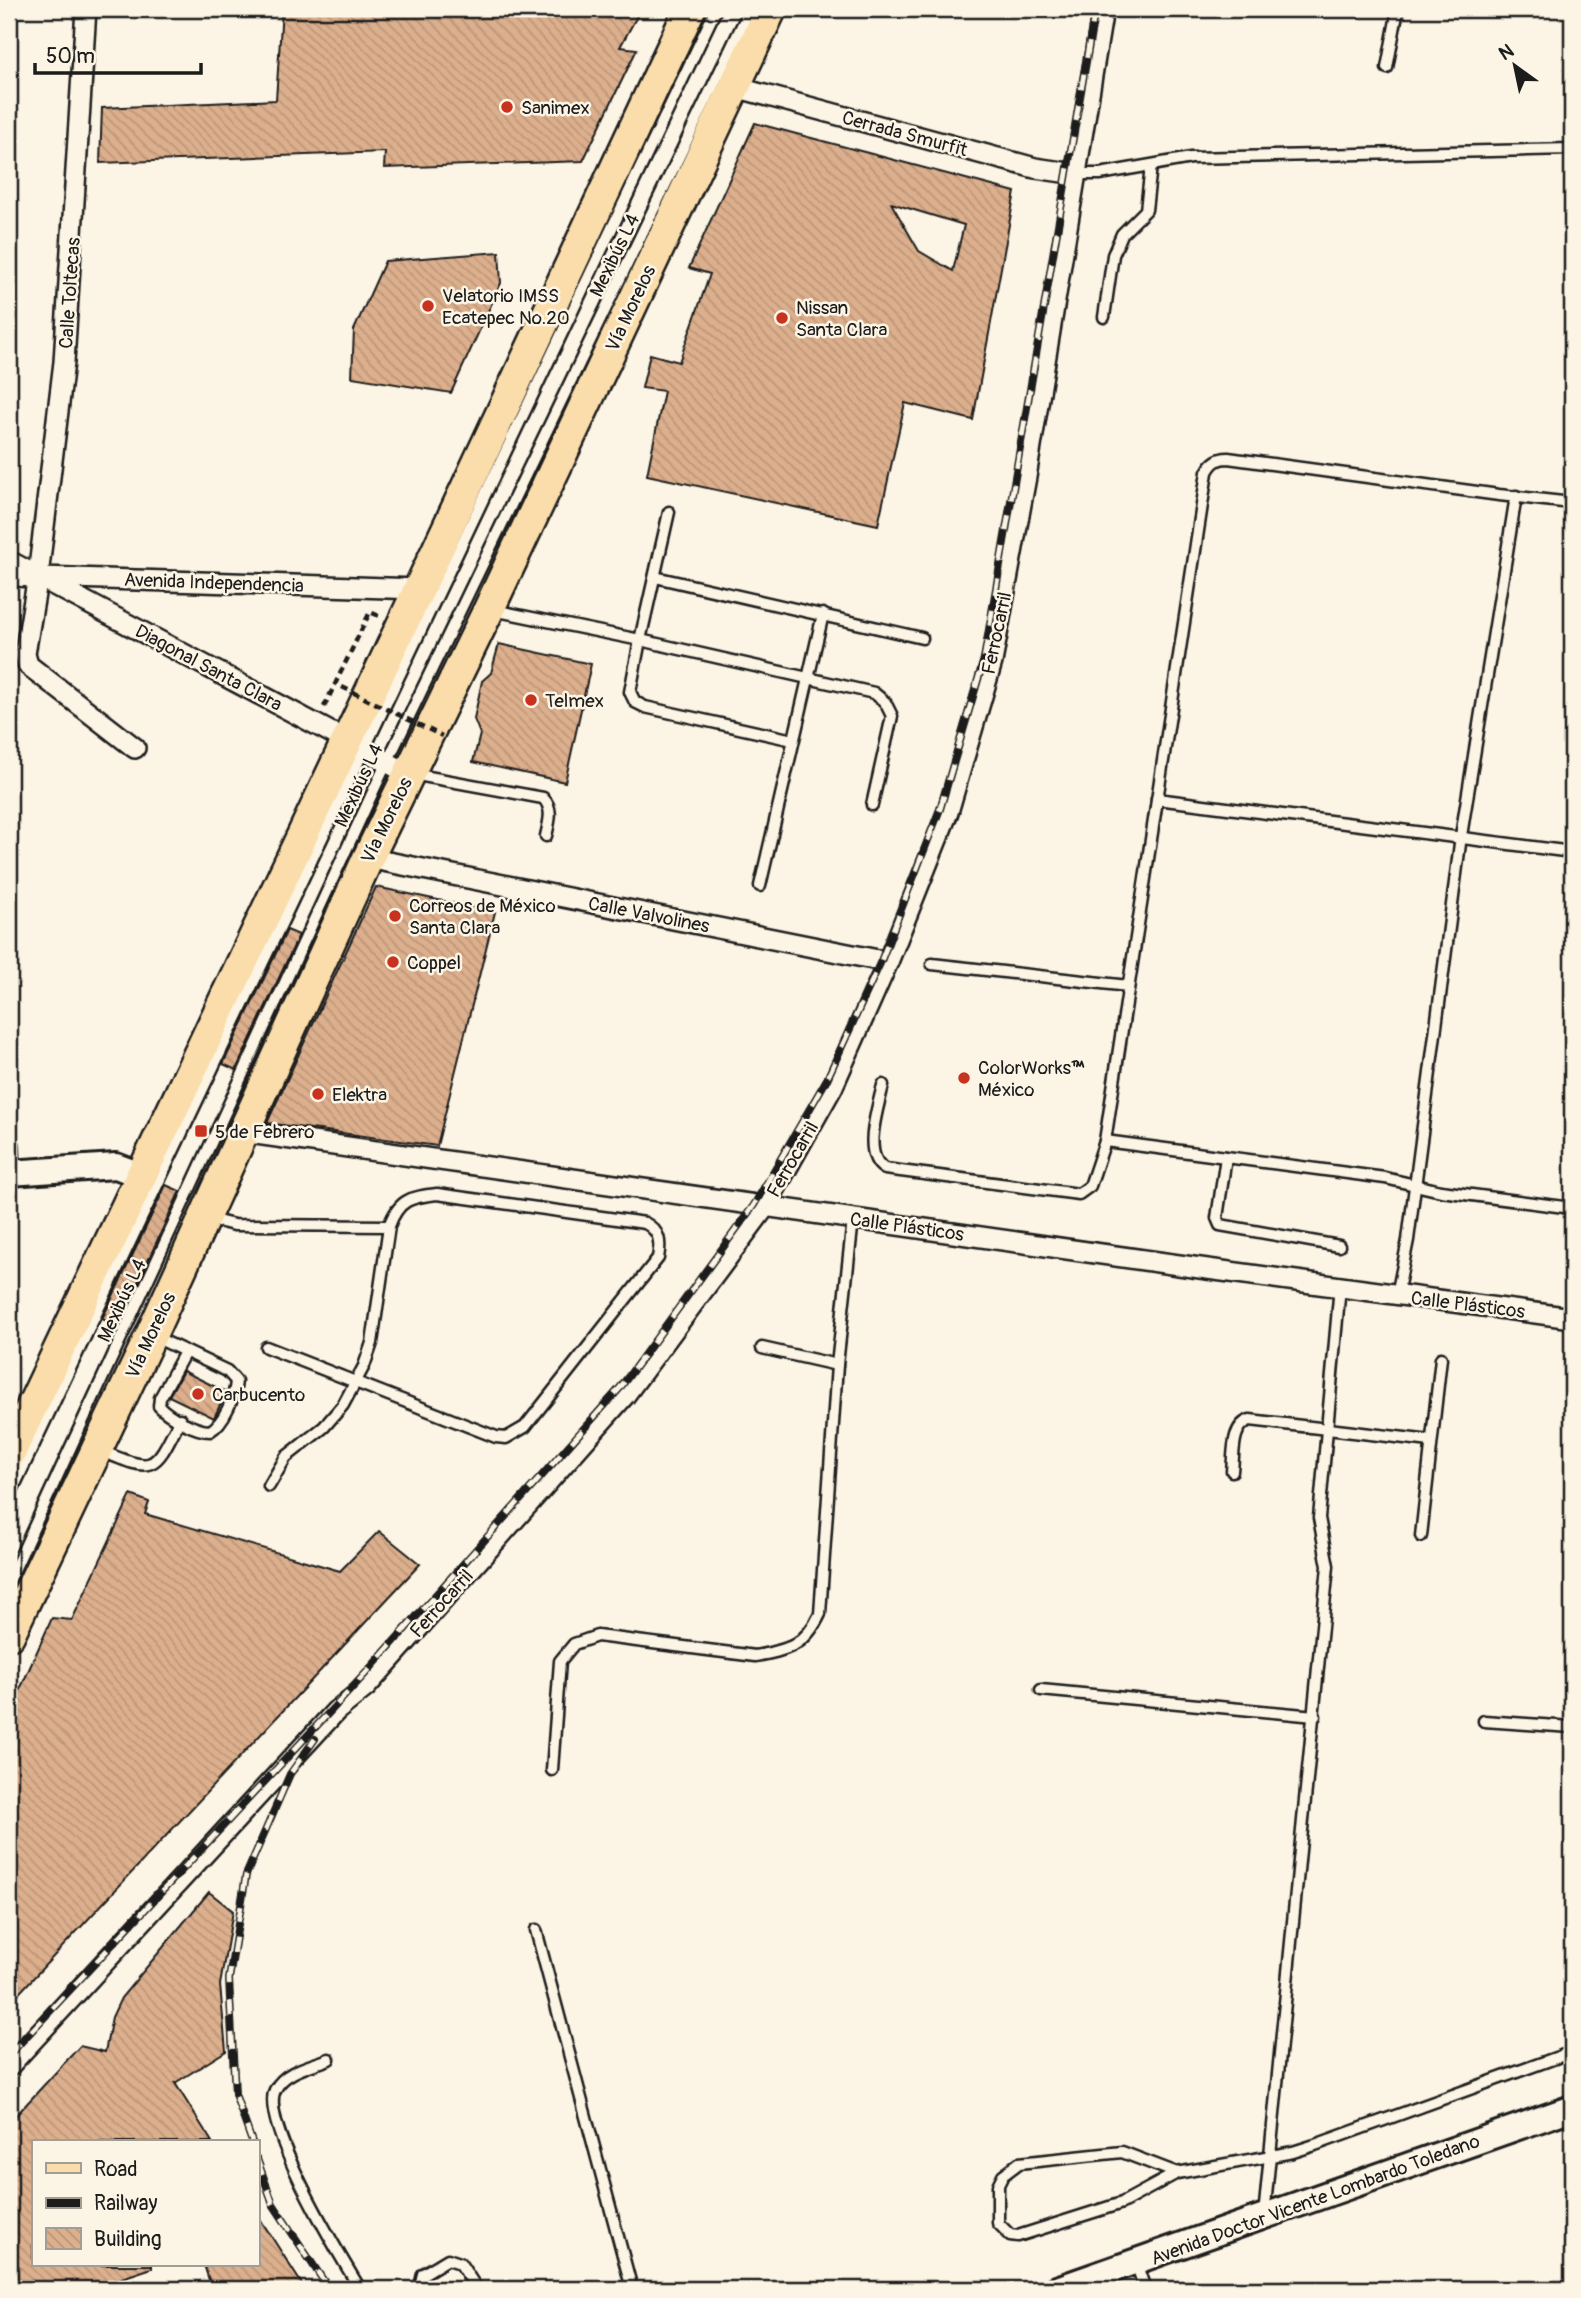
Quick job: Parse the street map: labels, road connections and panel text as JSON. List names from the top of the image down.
{
  "streets": {
    "main road": ["Vía Morelos"],
    "street": [
      "Cerrada Smurfit",
      "Calle Toltecas",
      "Avenida Independencia",
      "Ferrocarril",
      "Diagonal Santa Clara",
      "Calle Valvolines",
      "Calle Plásticos",
      "Avenida Doctor Vicente Lombardo Toledano"
    ],
    "lane": ["Mexibús L4"]
  },
  "crossings": [
    ["Cerrada Smurfit", "Vía Morelos"],
    ["Cerrada Smurfit", "Ferrocarril"],
    ["Mexibús L4", "Vía Morelos"],
    ["Mexibús L4", "Diagonal Santa Clara"],
    ["Calle Toltecas", "Avenida Independencia"],
    ["Calle Toltecas", "Diagonal Santa Clara"],
    ["Vía Morelos", "Diagonal Santa Clara"],
    ["Vía Morelos", "Calle Valvolines"],
    ["Vía Morelos", "Calle Plásticos"],
    ["Avenida Independencia", "Diagonal Santa Clara"],
    ["Ferrocarril", "Calle Valvolines"],
    ["Ferrocarril", "Calle Plásticos"]
  ],
  "places": {
    "other": [
      "Sanimex",
      "Velatorio IMSS Ecatepec No.20",
      "Nissan Santa Clara",
      "Telmex",
      "Correos de México Santa Clara",
      "Coppel",
      "ColorWorks™ México",
      "Elektra",
      "Carbucento"
    ],
    "transit": ["5 de Febrero"]
  },
  "legend": ["Road", "Railway", "Building"],
  "scale_bar": "50 m",
  "north": "top left"
}
